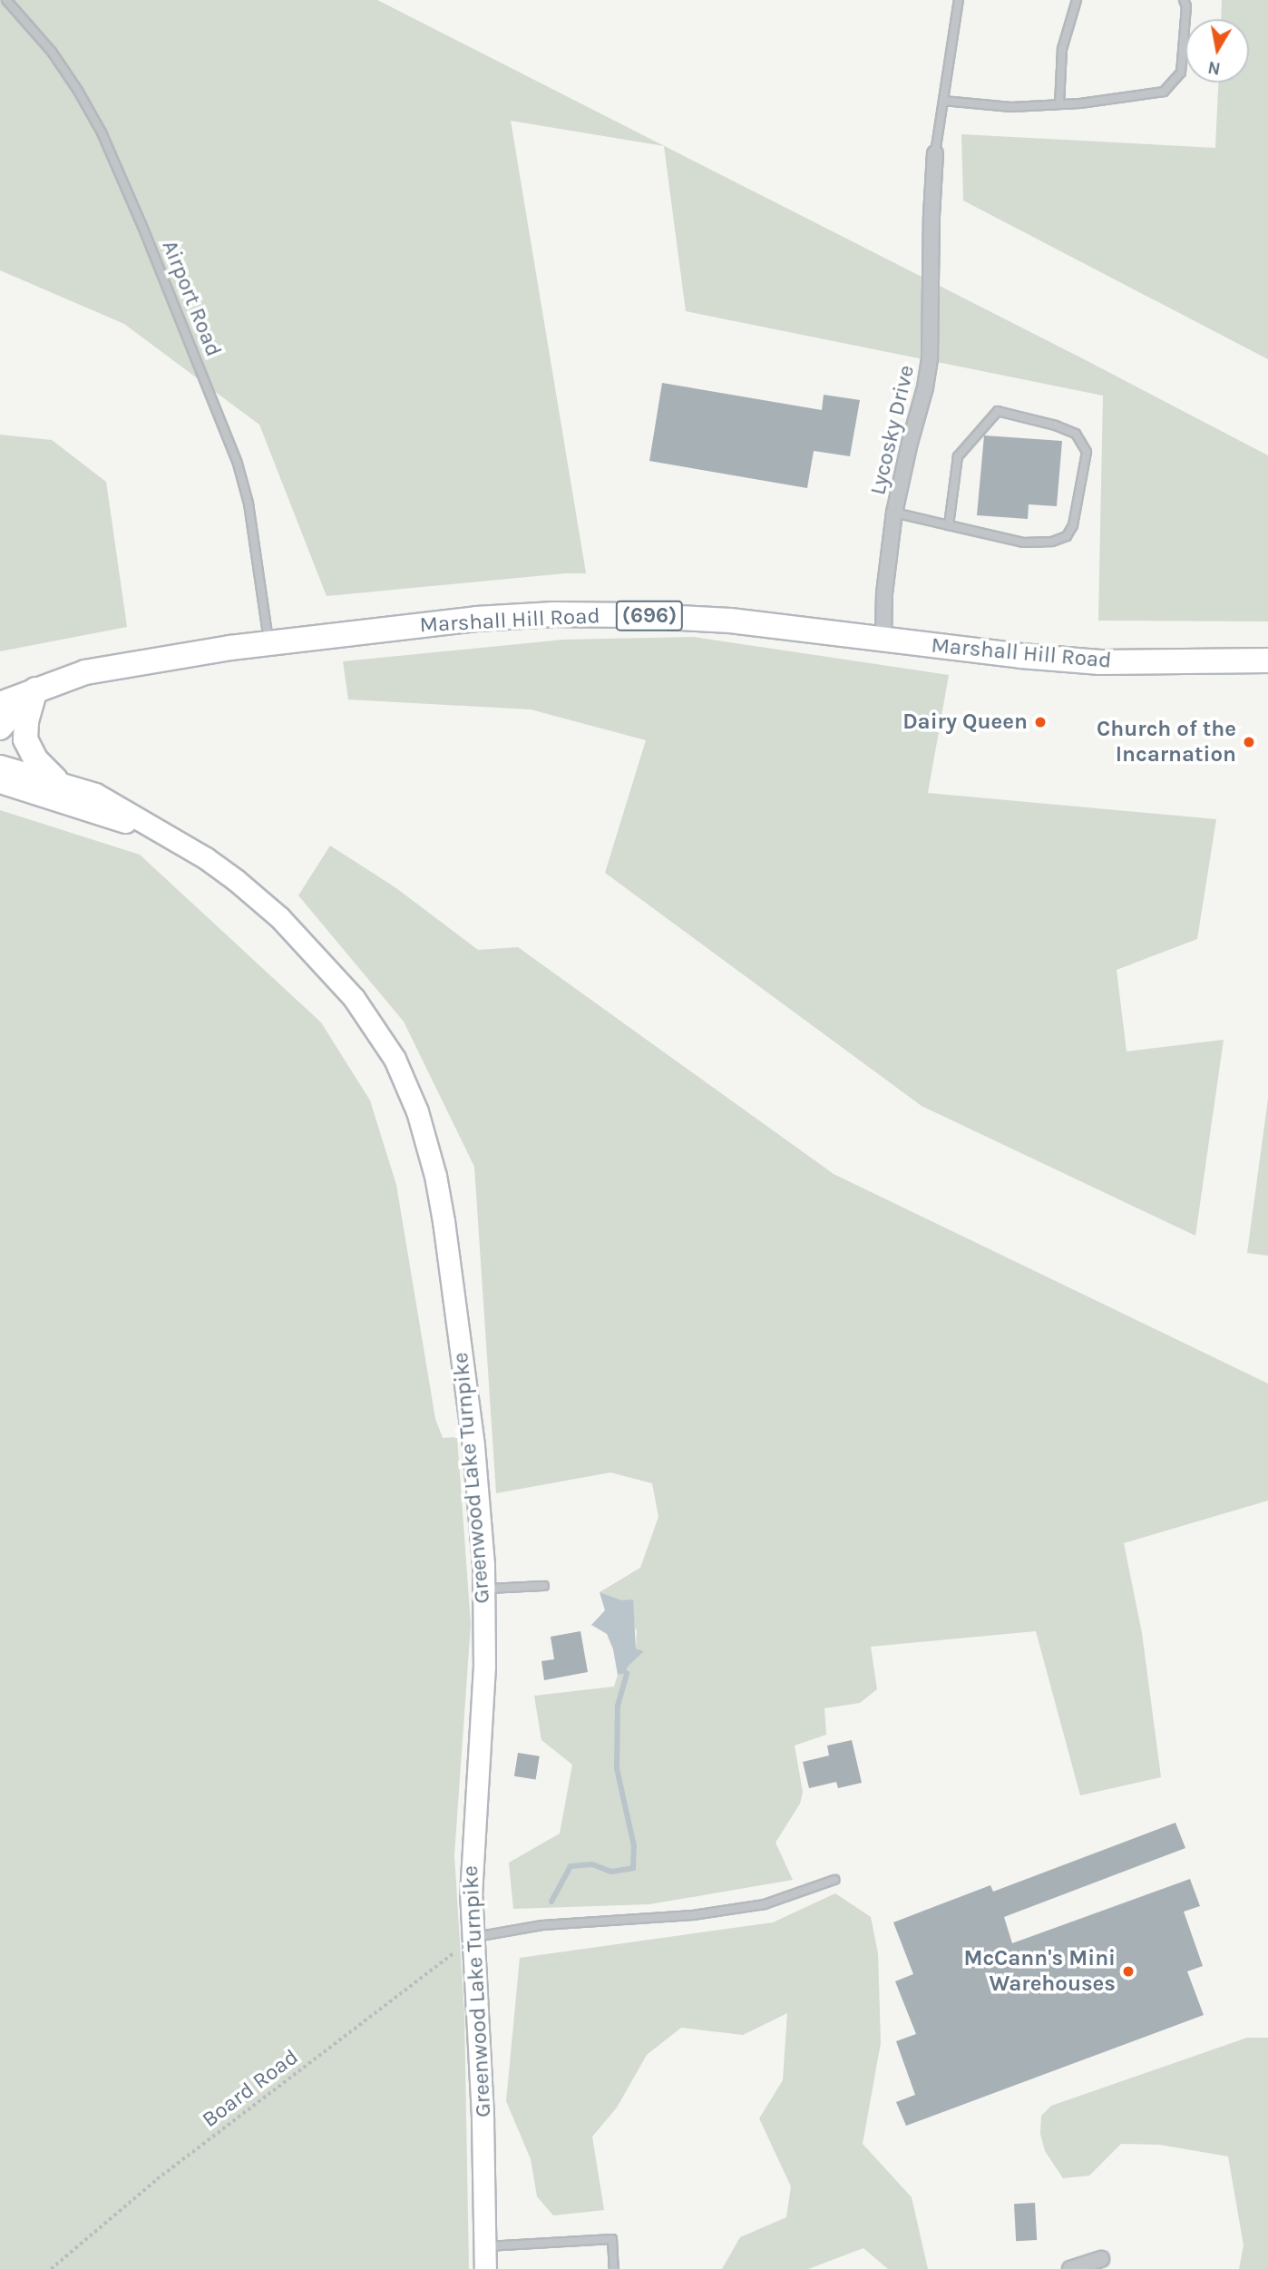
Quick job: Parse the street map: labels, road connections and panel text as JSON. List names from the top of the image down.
{
  "streets": {
    "main road": ["(696)", "Marshall Hill Road", "Greenwood Lake Turnpike"],
    "street": ["Lycosky Drive"],
    "lane": ["Airport Road"],
    "path": ["Board Road"]
  },
  "crossings": [
    ["Airport Road", "Marshall Hill Road"],
    ["Lycosky Drive", "Marshall Hill Road"],
    ["Greenwood Lake Turnpike", "Board Road"]
  ],
  "places": ["Dairy Queen", "Church of the Incarnation", "McCann's Mini Warehouses"],
  "north": "bottom"
}
